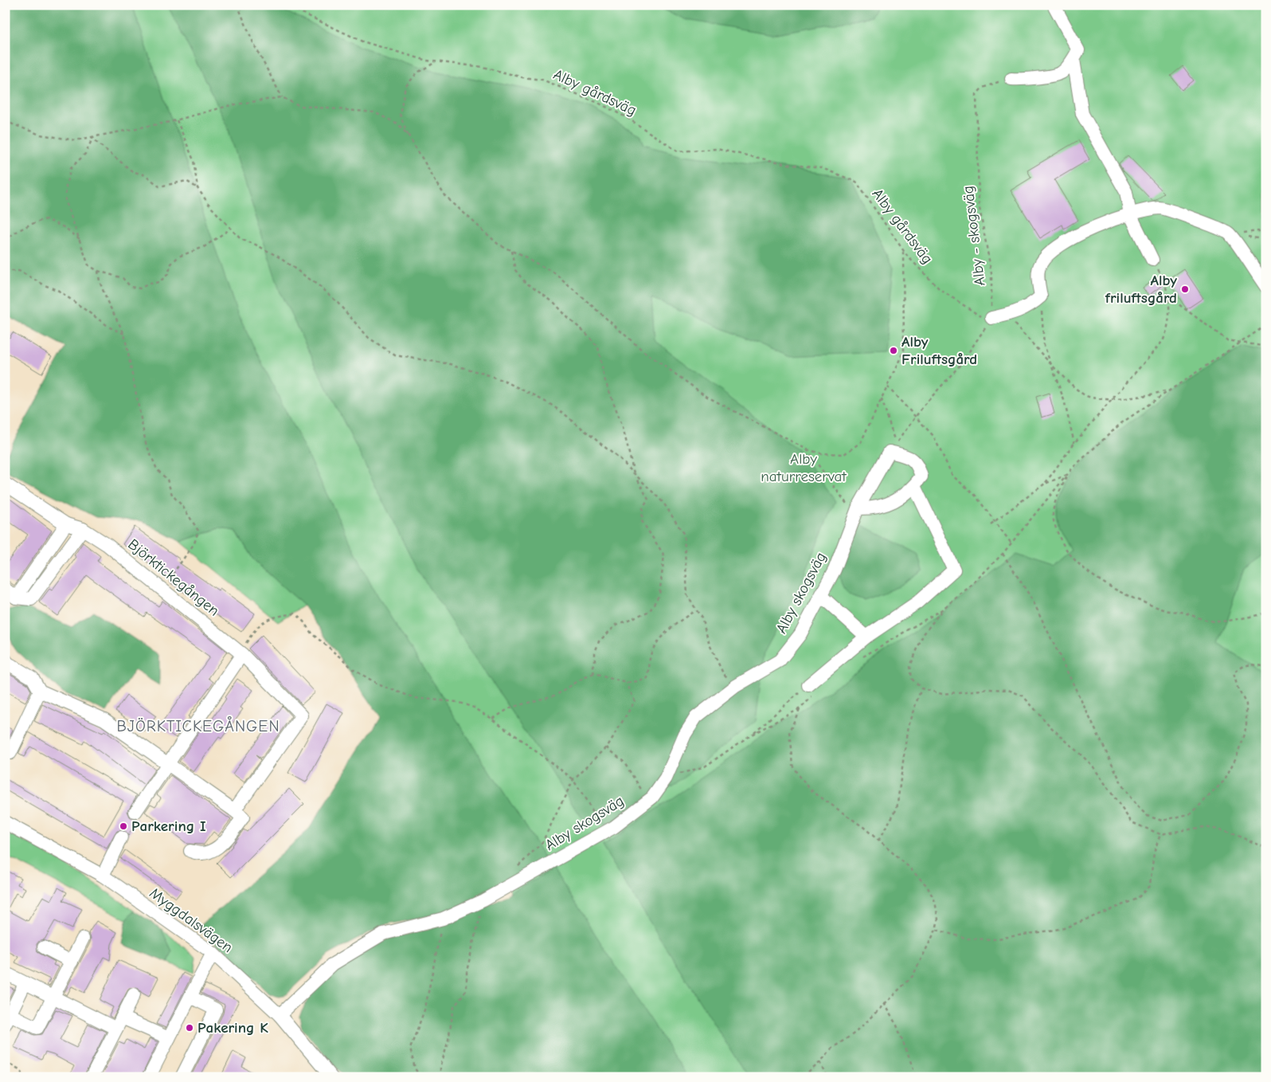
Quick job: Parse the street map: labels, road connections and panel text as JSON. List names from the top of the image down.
{
  "streets": {
    "street": ["Björktickegången", "Alby skogsväg", "Myggdalsvägen"],
    "path": ["Alby gårdsväg", "Alby - skogsväg"]
  },
  "crossings": [
    ["Alby skogsväg", "Myggdalsvägen"]
  ],
  "districts": ["BJÖRKTICKEGÅNGEN"],
  "parks": ["Alby naturreservat"],
  "places": [
    "Alby friluftsgård",
    "Alby Friluftsgård",
    "Parkering I",
    "Pakering K"
  ]
}
